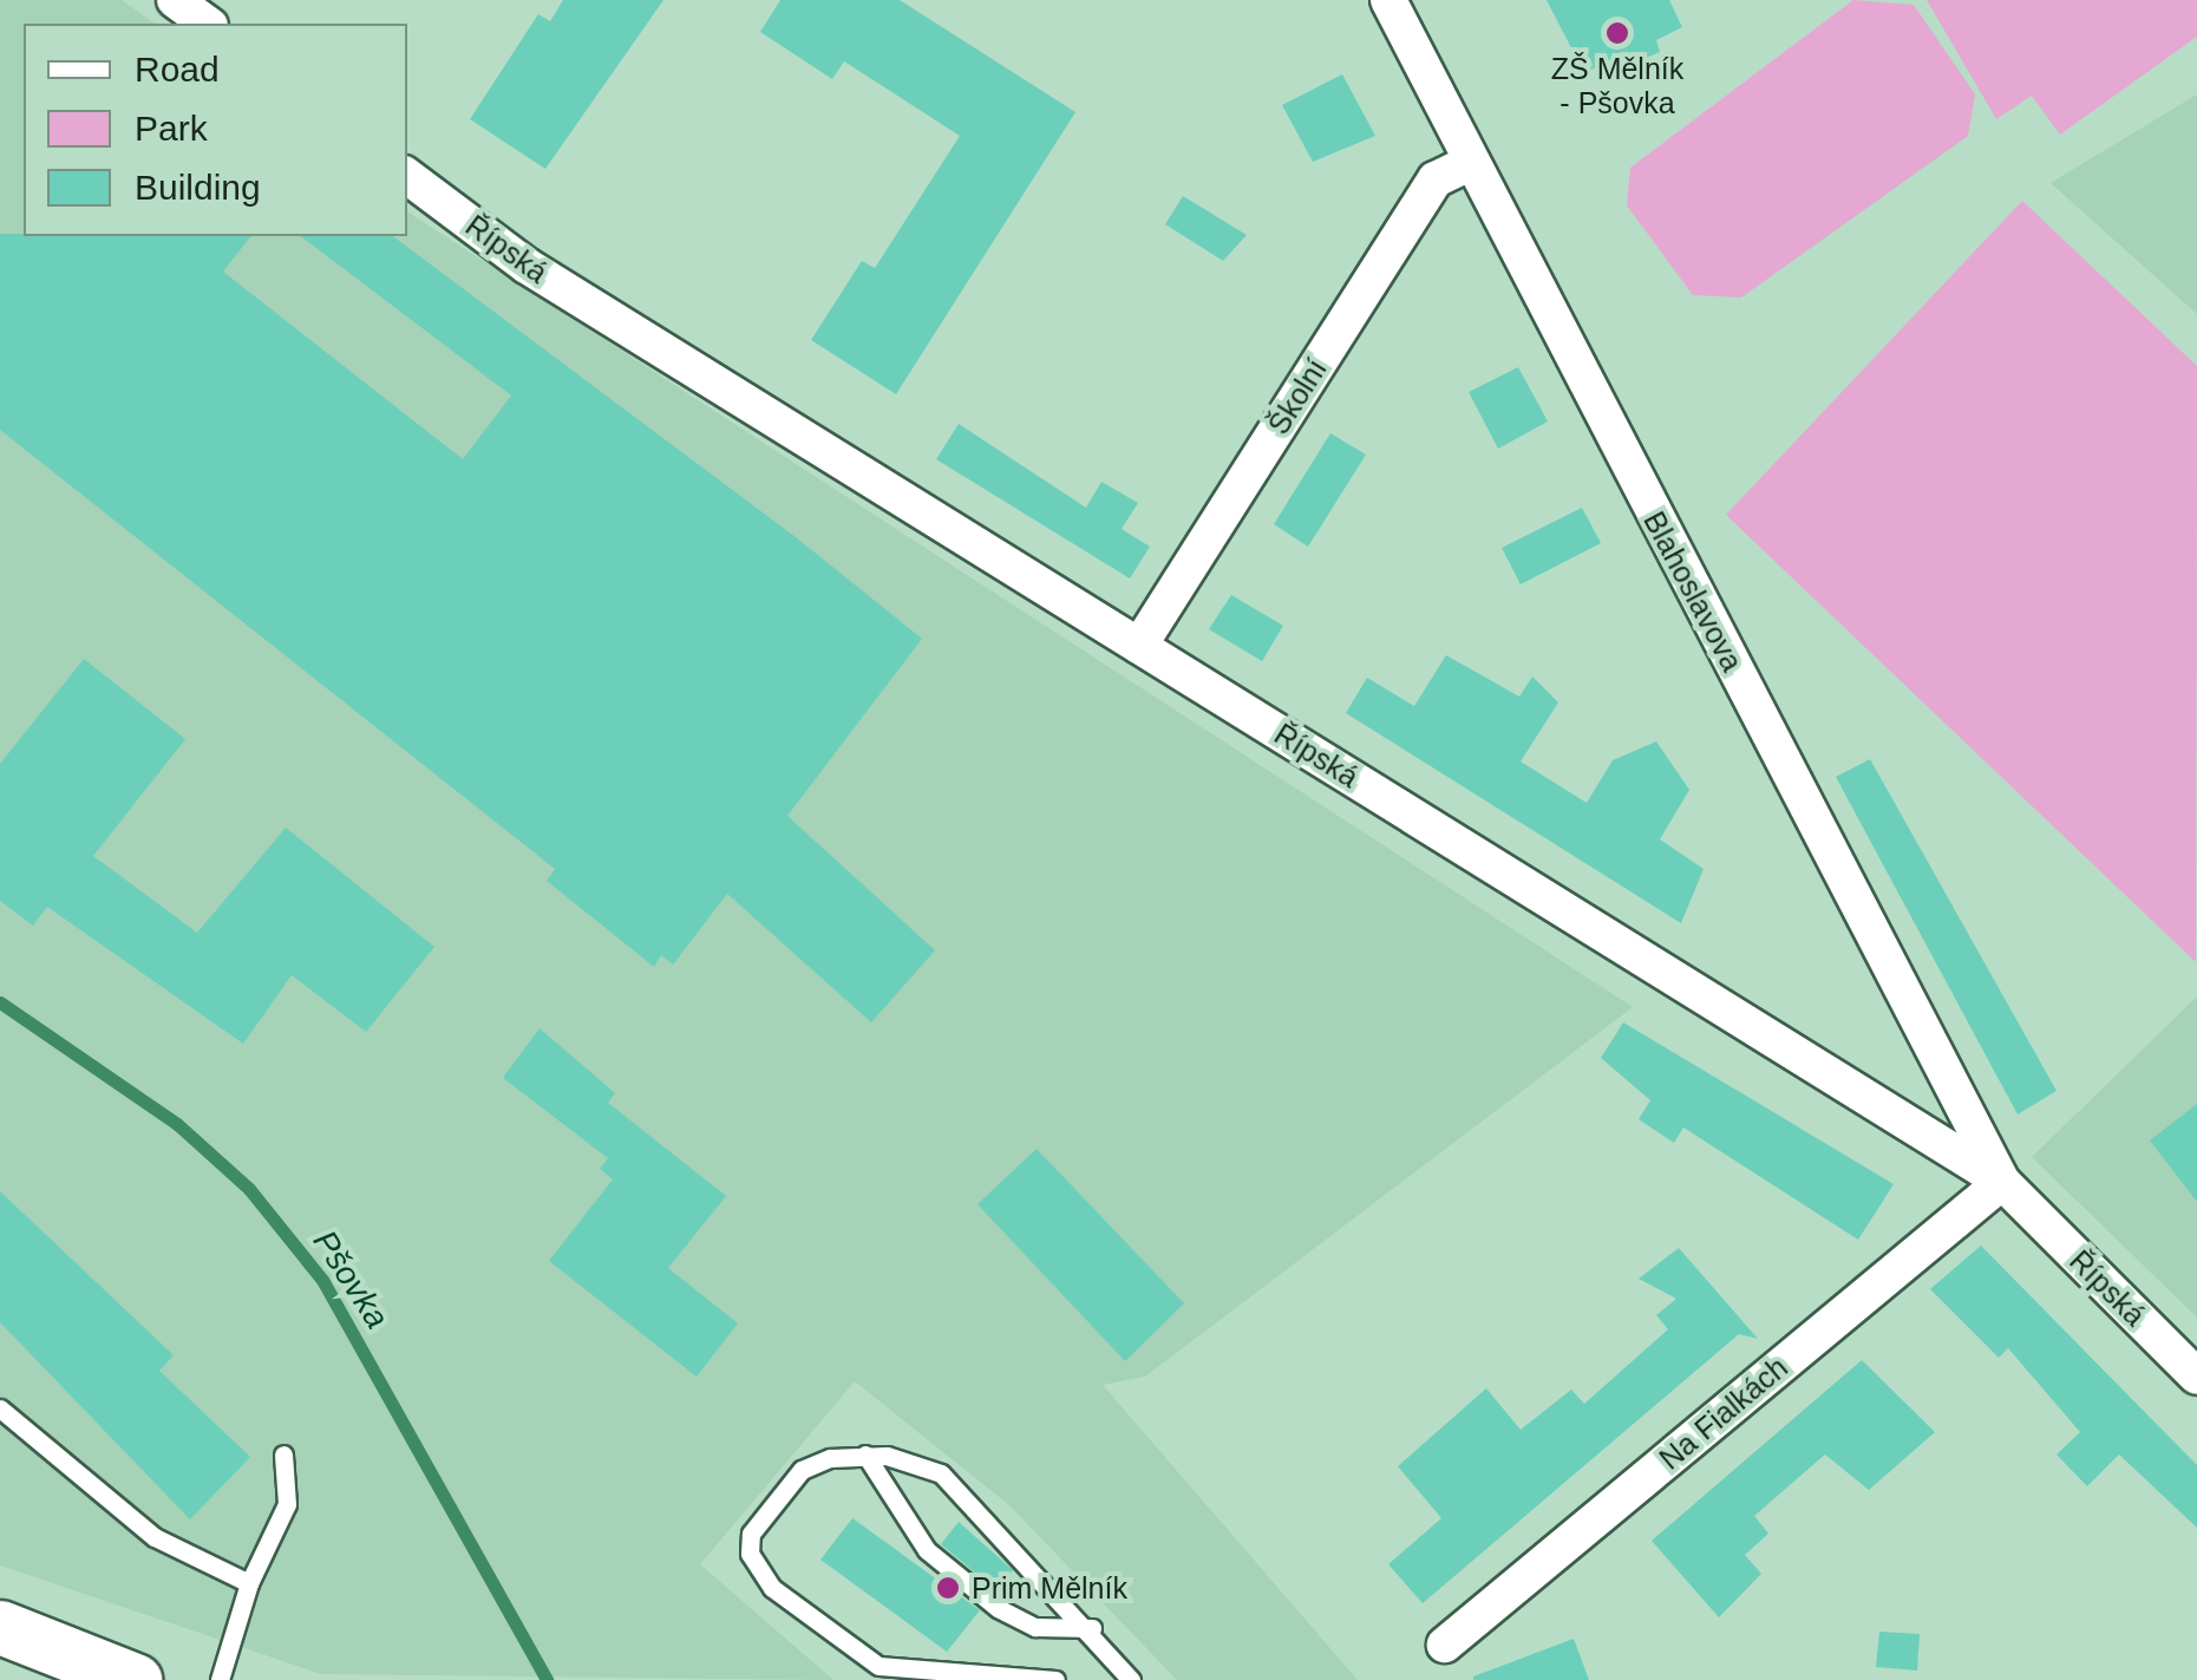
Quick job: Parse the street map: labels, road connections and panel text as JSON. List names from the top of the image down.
{
  "streets": {
    "street": [
      "Řípská",
      "Školní",
      "Blahoslavova",
      "Na Fialkách"
    ]
  },
  "crossings": [
    ["Řípská", "Školní"],
    ["Řípská", "Blahoslavova"],
    ["Řípská", "Na Fialkách"],
    ["Školní", "Blahoslavova"],
    ["Blahoslavova", "Na Fialkách"]
  ],
  "water": ["Pšovka"],
  "places": ["ZŠ Mělník - Pšovka", "Prim Mělník"],
  "legend": ["Road", "Park", "Building"]
}
